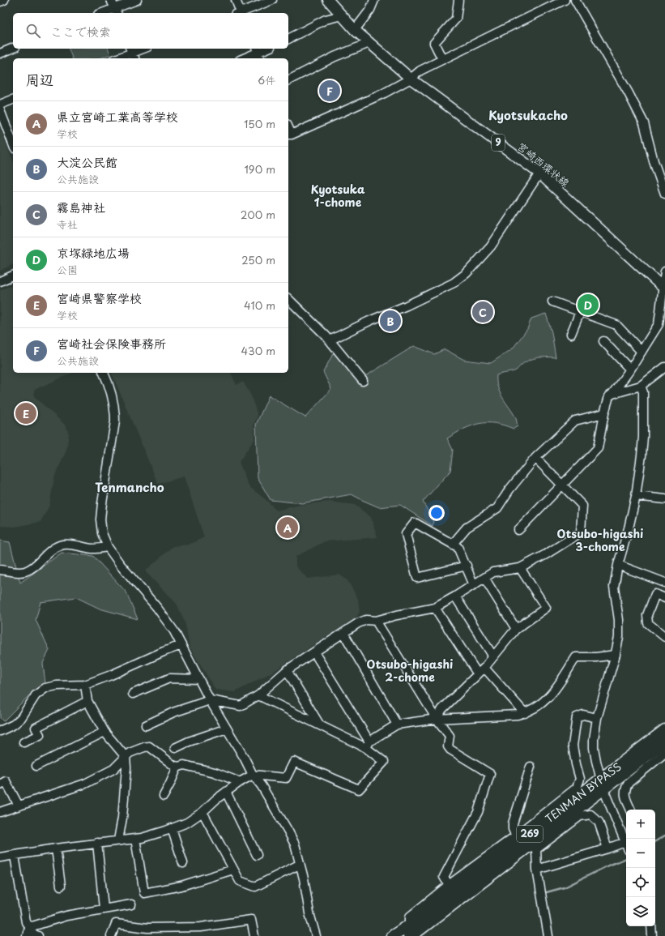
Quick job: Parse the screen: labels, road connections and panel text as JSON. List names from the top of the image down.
{
  "streets": {
    "highway": ["TENMAN BYPASS", "269"],
    "main road": ["9", "宮崎西環状線"]
  },
  "districts": [
    "Kyotsukacho",
    "Kyotsuka 1-chome",
    "Tenmancho",
    "Otsubo-higashi 3-chome",
    "Otsubo-higashi 2-chome"
  ],
  "page": {
    "search": "ここで検索",
    "heading": ["周辺", "6件"],
    "pins": [
      "F",
      "D",
      "C",
      "B",
      "E",
      "A"
    ],
    "list": [
      {
        "mark": "A",
        "name": "県立宮崎工業高等学校",
        "note": "学校",
        "value": "150 m"
      },
      {
        "mark": "B",
        "name": "大淀公民館",
        "note": "公共施設",
        "value": "190 m"
      },
      {
        "mark": "C",
        "name": "霧島神社",
        "note": "寺社",
        "value": "200 m"
      },
      {
        "mark": "D",
        "name": "京塚緑地広場",
        "note": "公園",
        "value": "250 m"
      },
      {
        "mark": "E",
        "name": "宮崎県警察学校",
        "note": "学校",
        "value": "410 m"
      },
      {
        "mark": "F",
        "name": "宮崎社会保険事務所",
        "note": "公共施設",
        "value": "430 m"
      }
    ],
    "map_buttons": ["+", "−"]
  }
}
